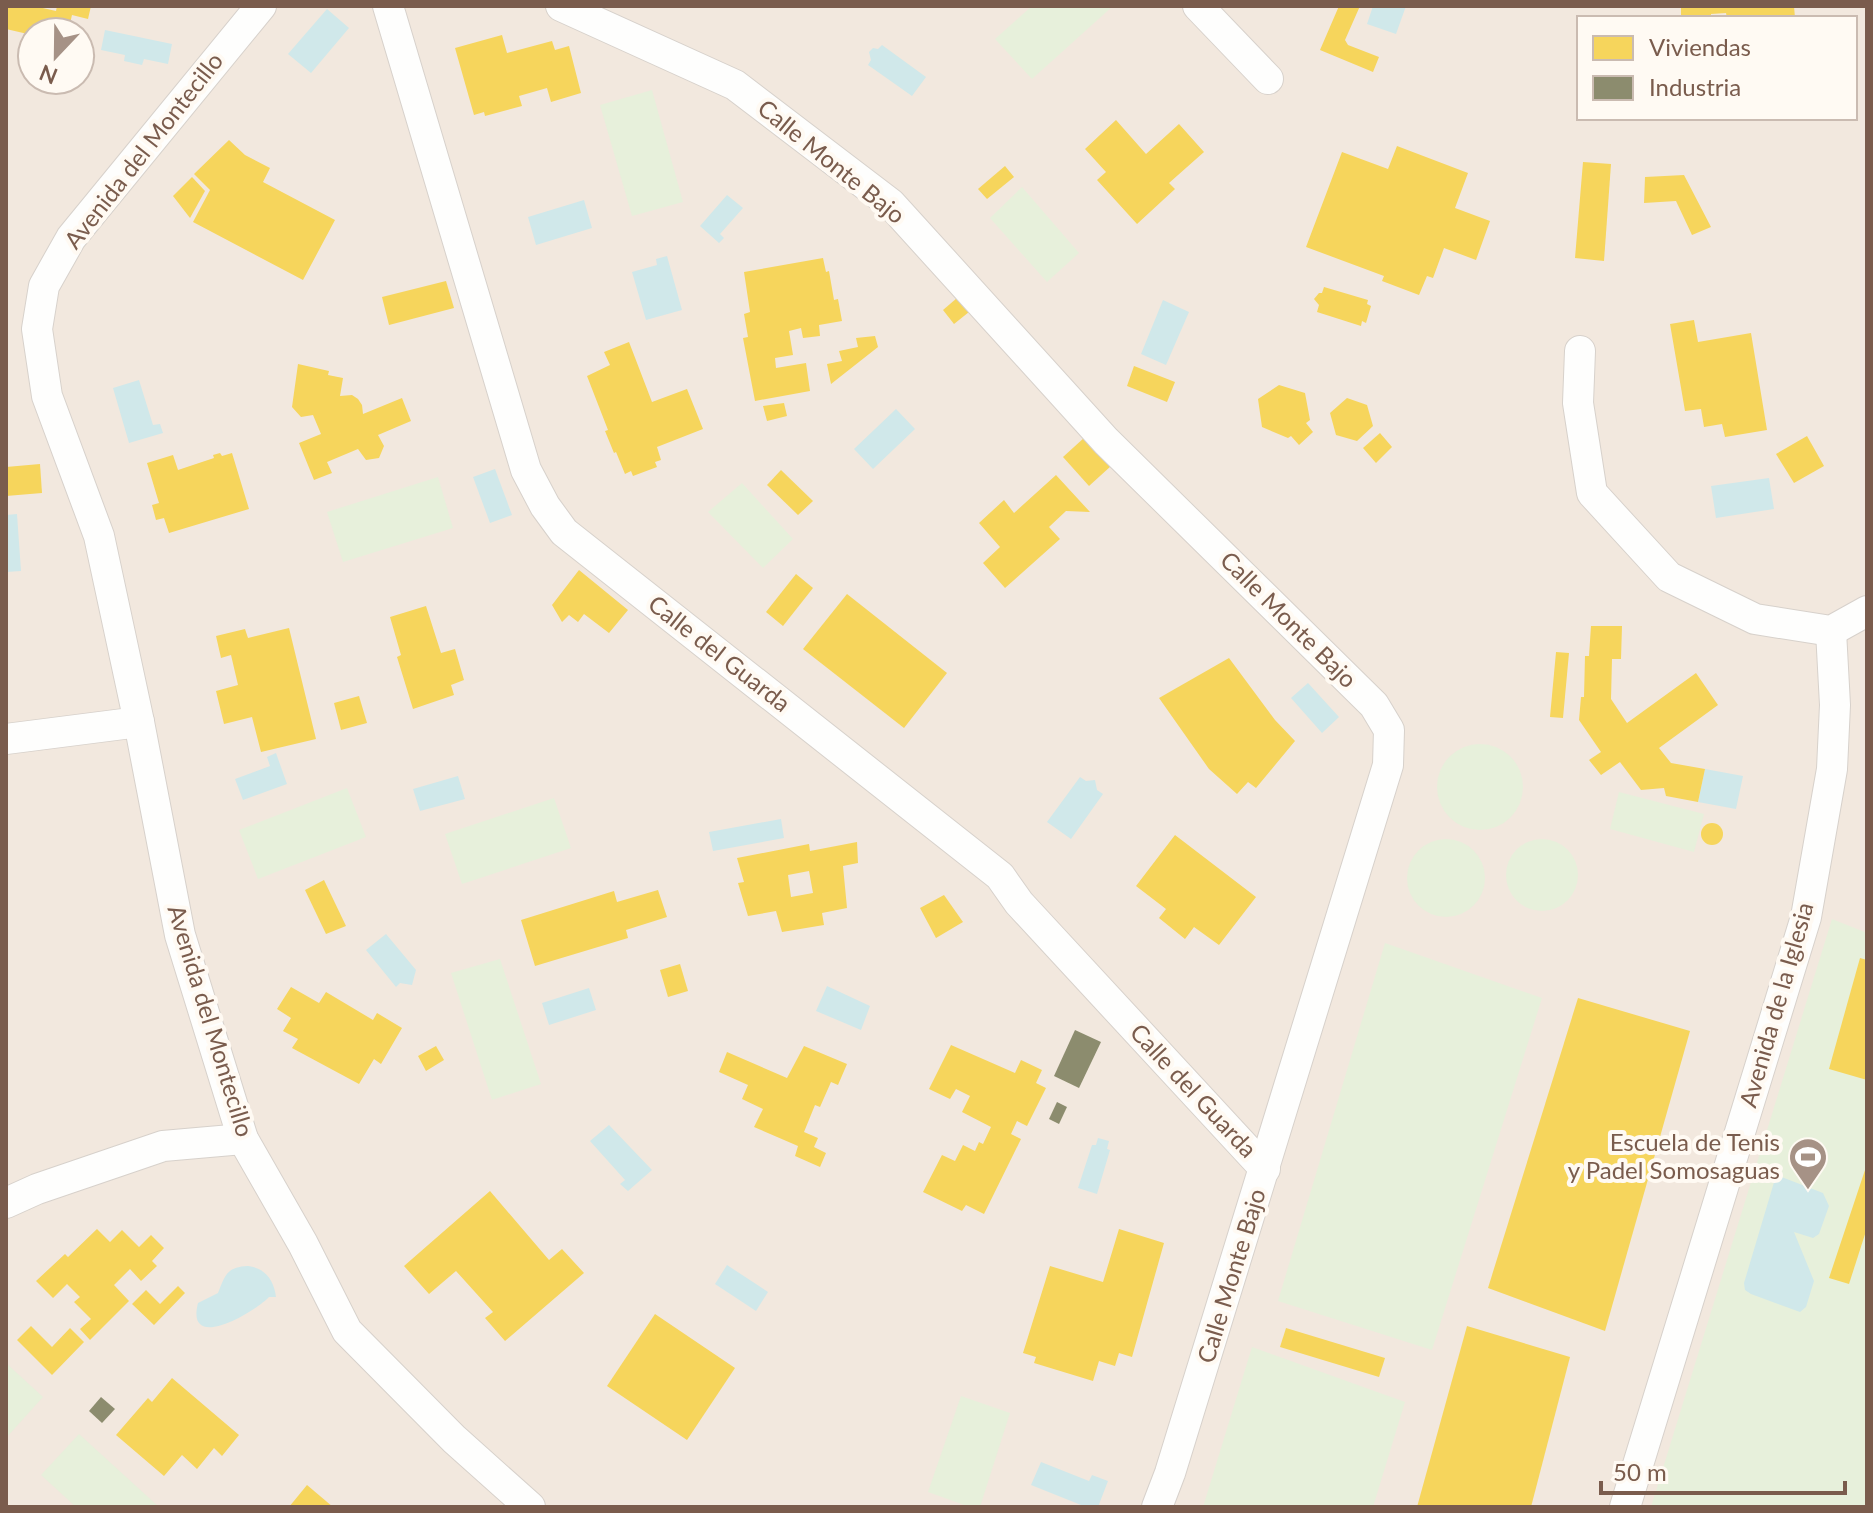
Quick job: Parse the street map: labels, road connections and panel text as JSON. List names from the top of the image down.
{
  "streets": {
    "street": [
      "Avenida del Montecillo",
      "Calle Monte Bajo",
      "Calle del Guarda",
      "Avenida de la Iglesia"
    ]
  },
  "crossings": [
    ["Calle Monte Bajo", "Calle del Guarda"]
  ],
  "places": {
    "sports": ["Escuela de Tenis y Padel Somosaguas"]
  },
  "legend": ["Viviendas", "Industria"],
  "scale_bar": "50 m",
  "north": "bottom"
}
